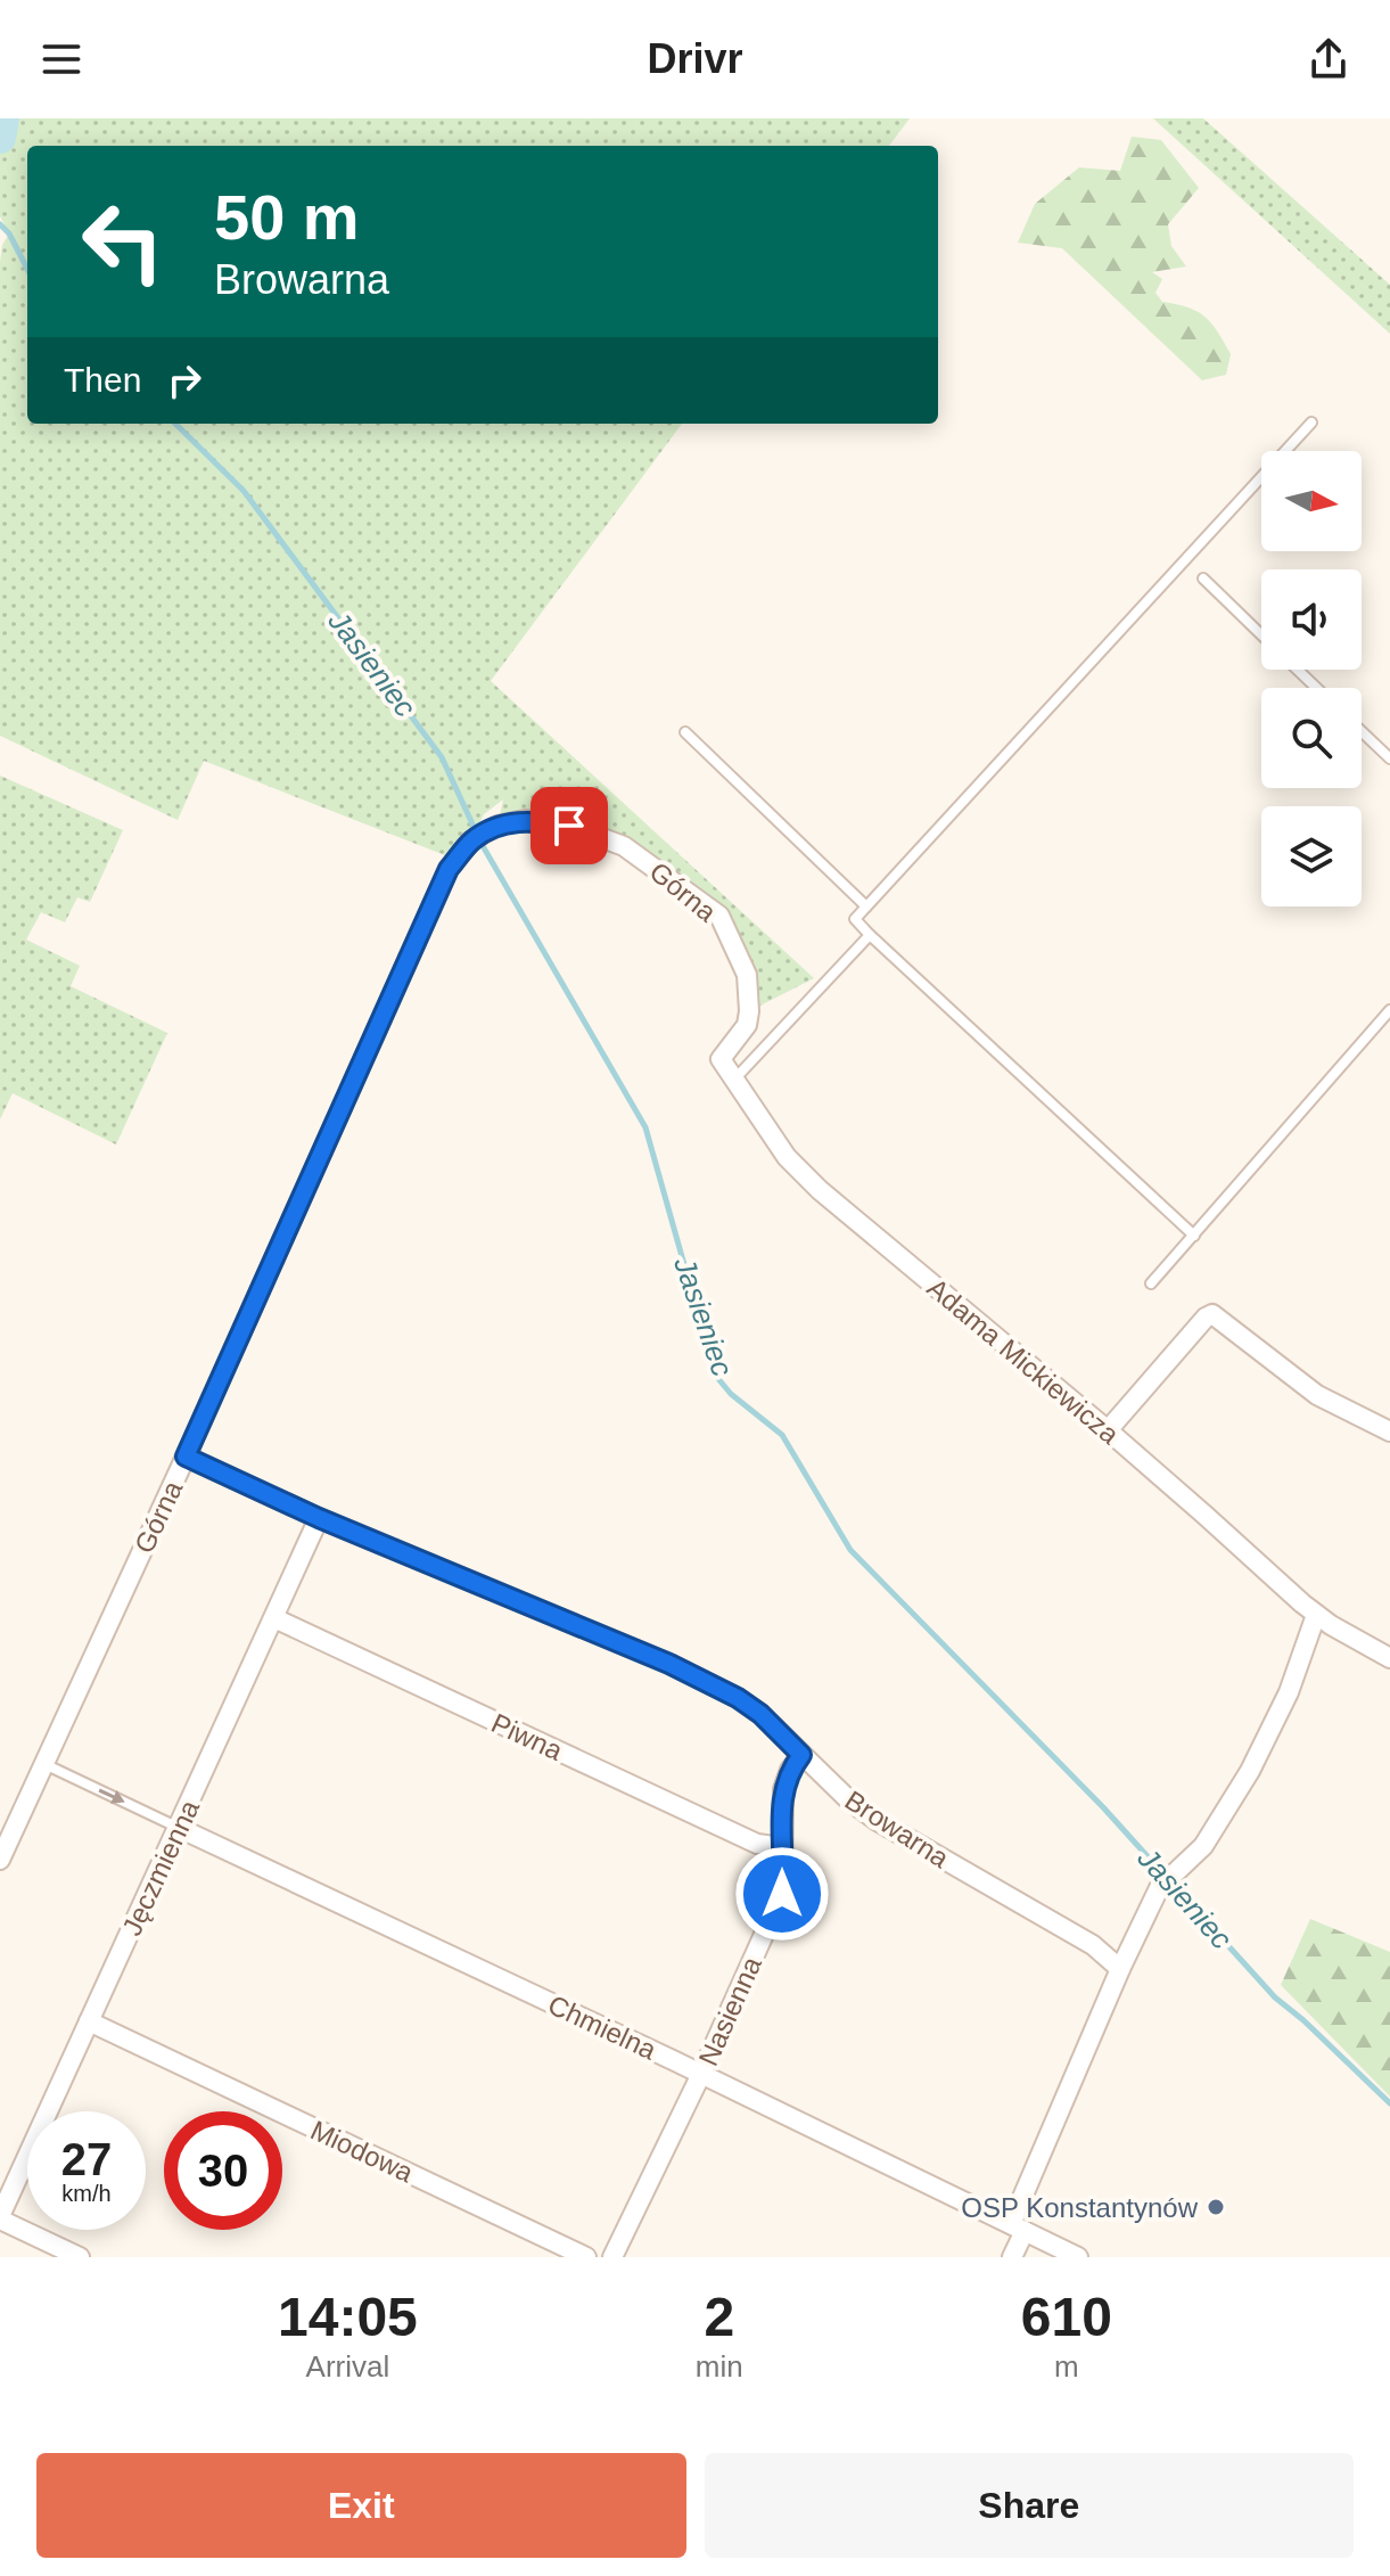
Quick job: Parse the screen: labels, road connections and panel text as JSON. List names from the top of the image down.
{
  "streets": {
    "street": [
      "Górna",
      "Adama Mickiewicza",
      "Piwna",
      "Browarna",
      "Jęczmienna",
      "Nasienna",
      "Chmielna",
      "Miodowa"
    ]
  },
  "crossings": [
    ["Górna", "Adama Mickiewicza"],
    ["Górna", "Browarna"],
    ["Piwna", "Jęczmienna"],
    ["Piwna", "Nasienna"],
    ["Browarna", "Jęczmienna"],
    ["Browarna", "Nasienna"],
    ["Jęczmienna", "Chmielna"],
    ["Jęczmienna", "Miodowa"],
    ["Nasienna", "Chmielna"]
  ],
  "water": ["Jasieniec"],
  "places": ["OSP Konstantynów"],
  "north": "right",
  "page": {
    "header": "Drivr",
    "turn": ["50 m", "Browarna"],
    "then": "Then",
    "speed": "27 km/h",
    "limit": "30",
    "eta": [
      "14:05",
      "Arrival",
      "2",
      "min",
      "610",
      "m"
    ],
    "buttons": ["Exit", "Share"]
  }
}
